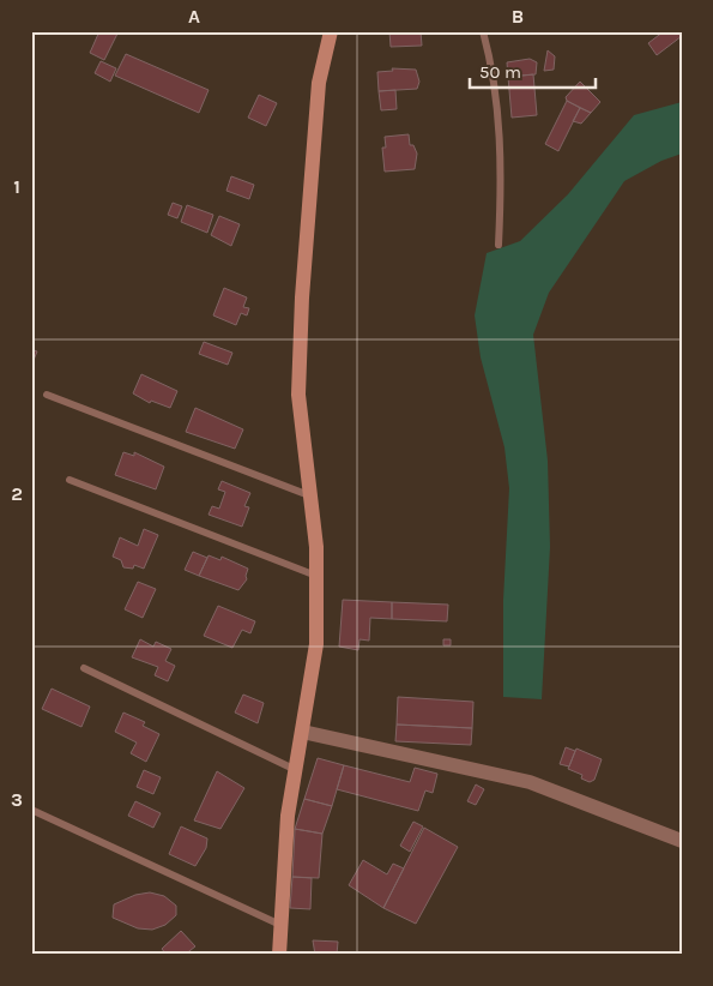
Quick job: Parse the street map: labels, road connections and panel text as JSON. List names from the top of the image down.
{
  "scale_bar": "50 m",
  "grid": {
    "columns": ["A", "B"],
    "rows": ["1", "2", "3"]
  }
}
